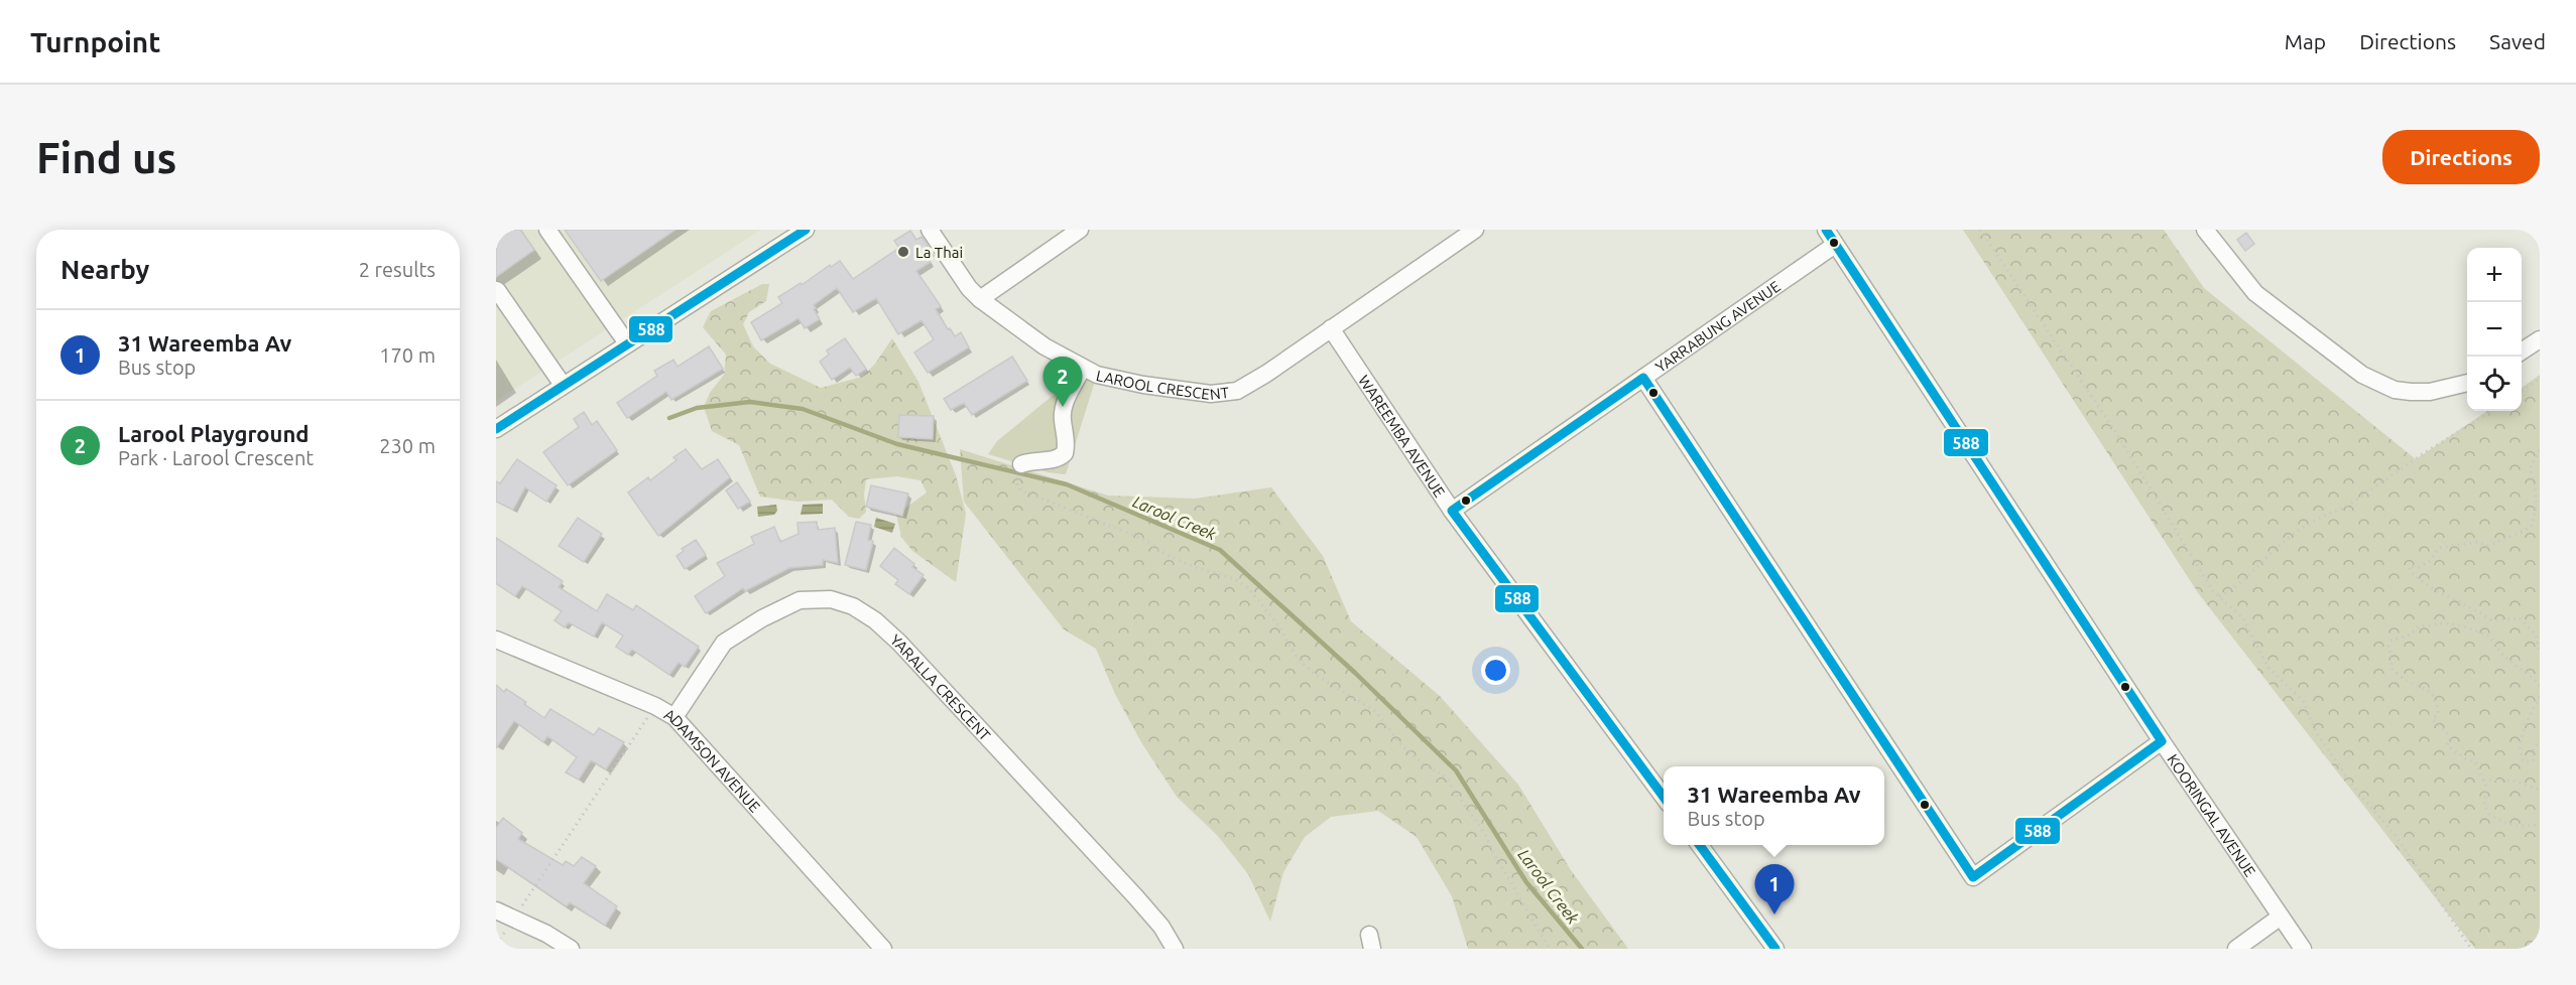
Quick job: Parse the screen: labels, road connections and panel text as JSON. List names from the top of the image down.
{
  "streets": {
    "street": [
      "YARRABUNG AVENUE",
      "LAROOL CRESCENT",
      "WAREEMBA AVENUE",
      "YARALLA CRESCENT",
      "ADAMSON AVENUE",
      "KOORINGAL AVENUE"
    ]
  },
  "crossings": [
    ["YARRABUNG AVENUE", "WAREEMBA AVENUE"],
    ["YARRABUNG AVENUE", "KOORINGAL AVENUE"],
    ["LAROOL CRESCENT", "WAREEMBA AVENUE"],
    ["YARALLA CRESCENT", "ADAMSON AVENUE"]
  ],
  "water": ["Larool Creek"],
  "places": ["La Thai"],
  "lines": ["transit line 588"],
  "page": {
    "header": "Turnpoint",
    "nav": ["Map", "Directions", "Saved"],
    "buttons": "Directions",
    "title": "Find us",
    "heading": ["Nearby", "2 results"],
    "map_buttons": ["+", "−"],
    "list": [
      {
        "mark": "1",
        "name": "31 Wareemba Av",
        "note": "Bus stop",
        "value": "170 m"
      },
      {
        "mark": "2",
        "name": "Larool Playground",
        "note": "Park · Larool Crescent",
        "value": "230 m"
      }
    ],
    "pins": ["2", "1"],
    "popup": ["31 Wareemba Av", "Bus stop"]
  }
}
